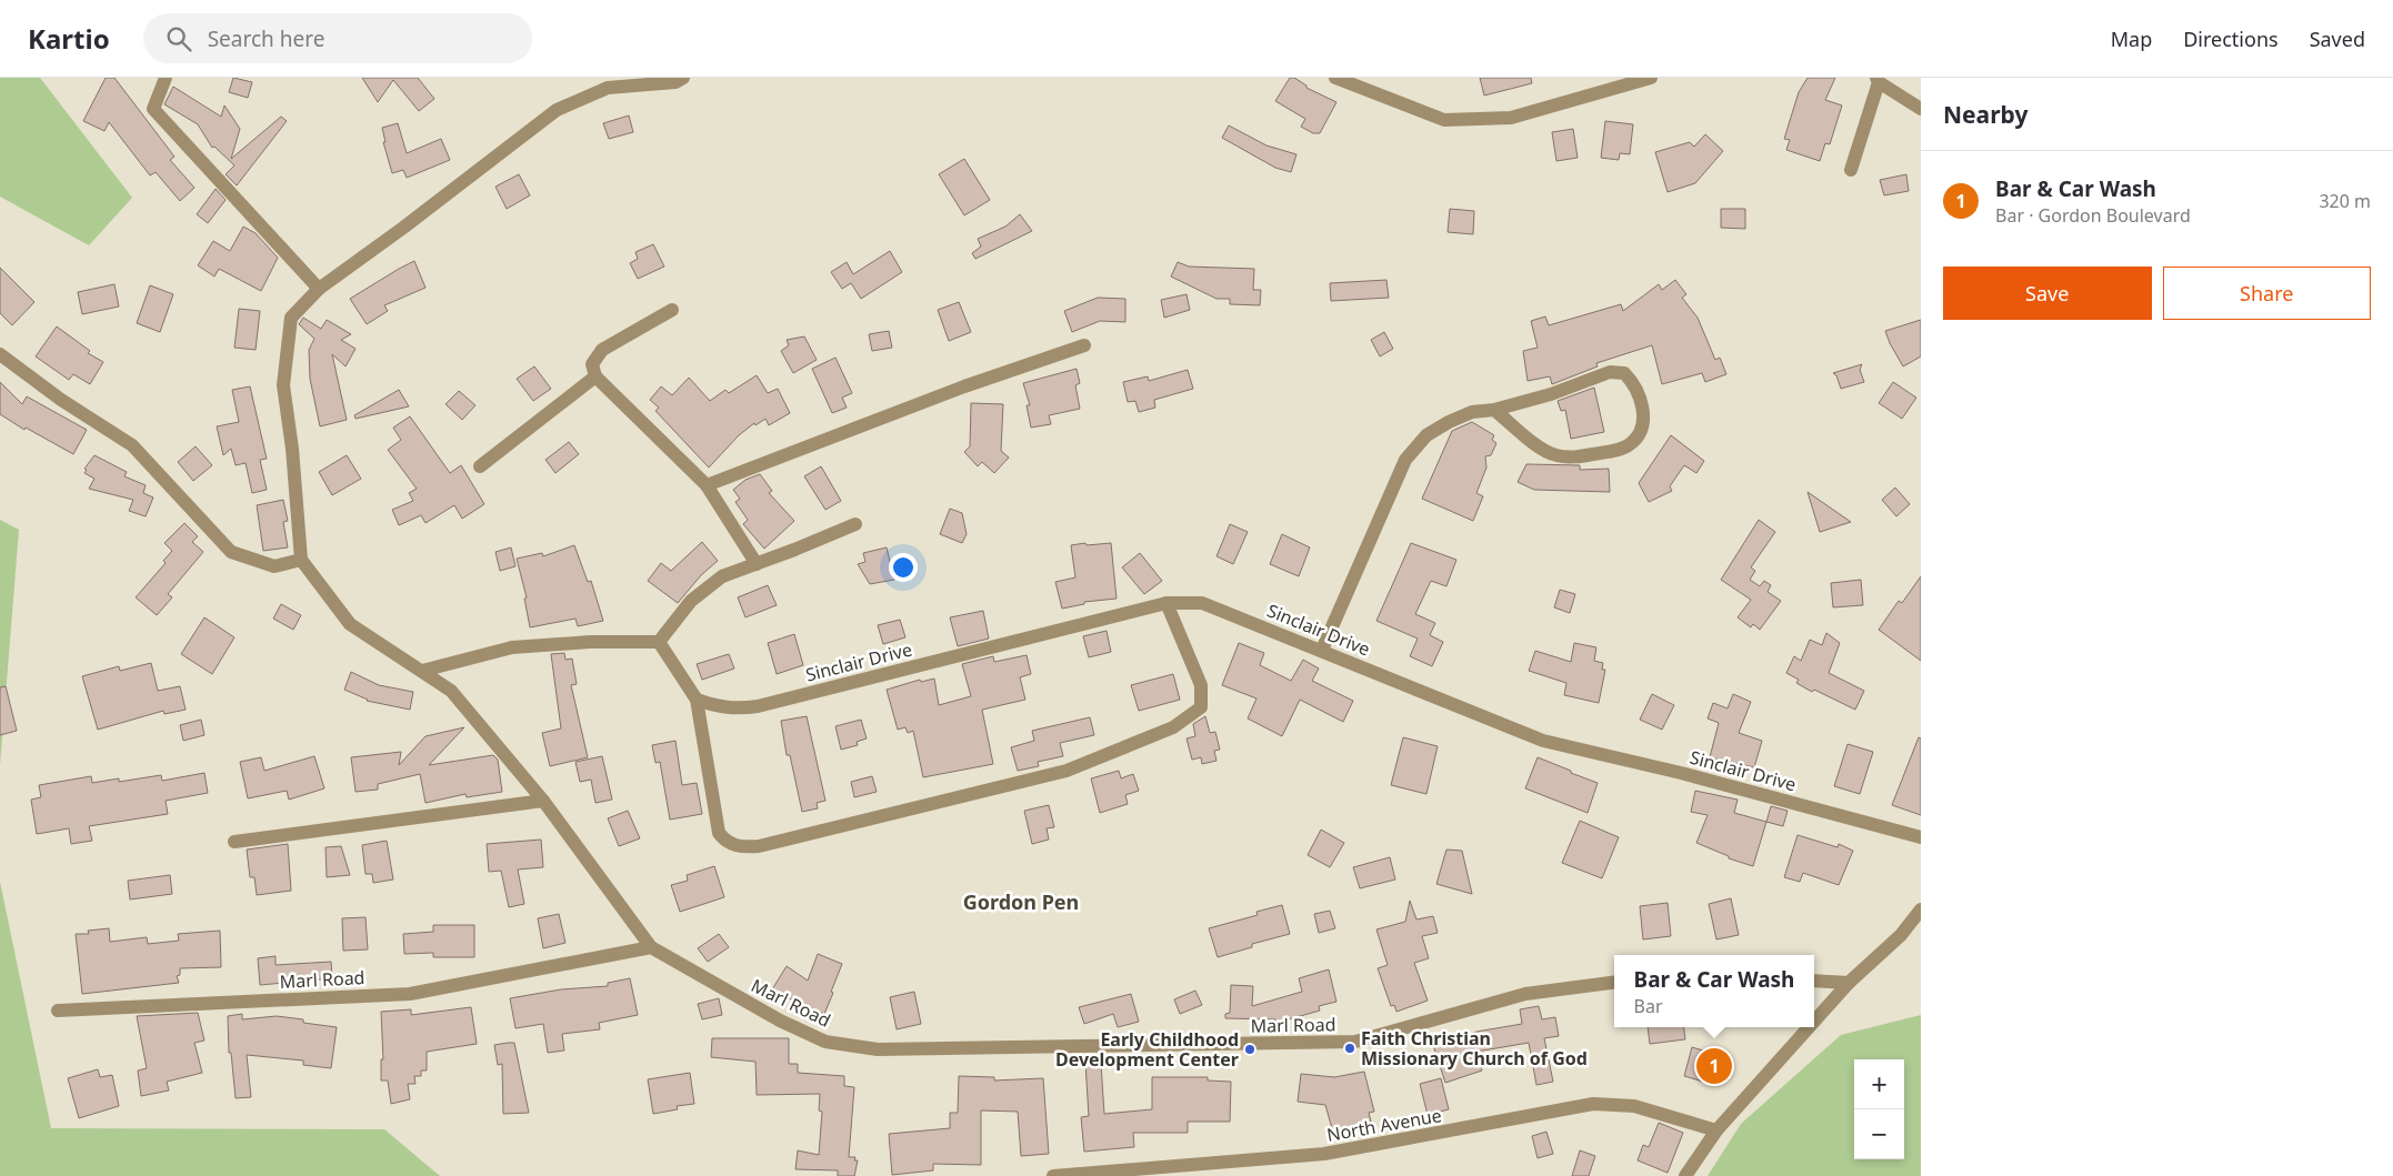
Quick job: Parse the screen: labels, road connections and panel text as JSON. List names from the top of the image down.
{
  "streets": {
    "street": ["Sinclair Drive", "Marl Road", "North Avenue"]
  },
  "districts": ["Gordon Pen"],
  "places": ["Faith Christian Missionary Church of God", "Early Childhood Development Center"],
  "page": {
    "header": "Kartio",
    "search": "Search here",
    "nav": ["Map", "Directions", "Saved"],
    "heading": "Nearby",
    "list": [
      {
        "mark": "1",
        "name": "Bar & Car Wash",
        "note": "Bar · Gordon Boulevard",
        "value": "320 m"
      }
    ],
    "buttons": ["Save", "Share"],
    "popup": ["Bar & Car Wash", "Bar"],
    "pins": "1",
    "map_buttons": ["+", "−"]
  }
}
